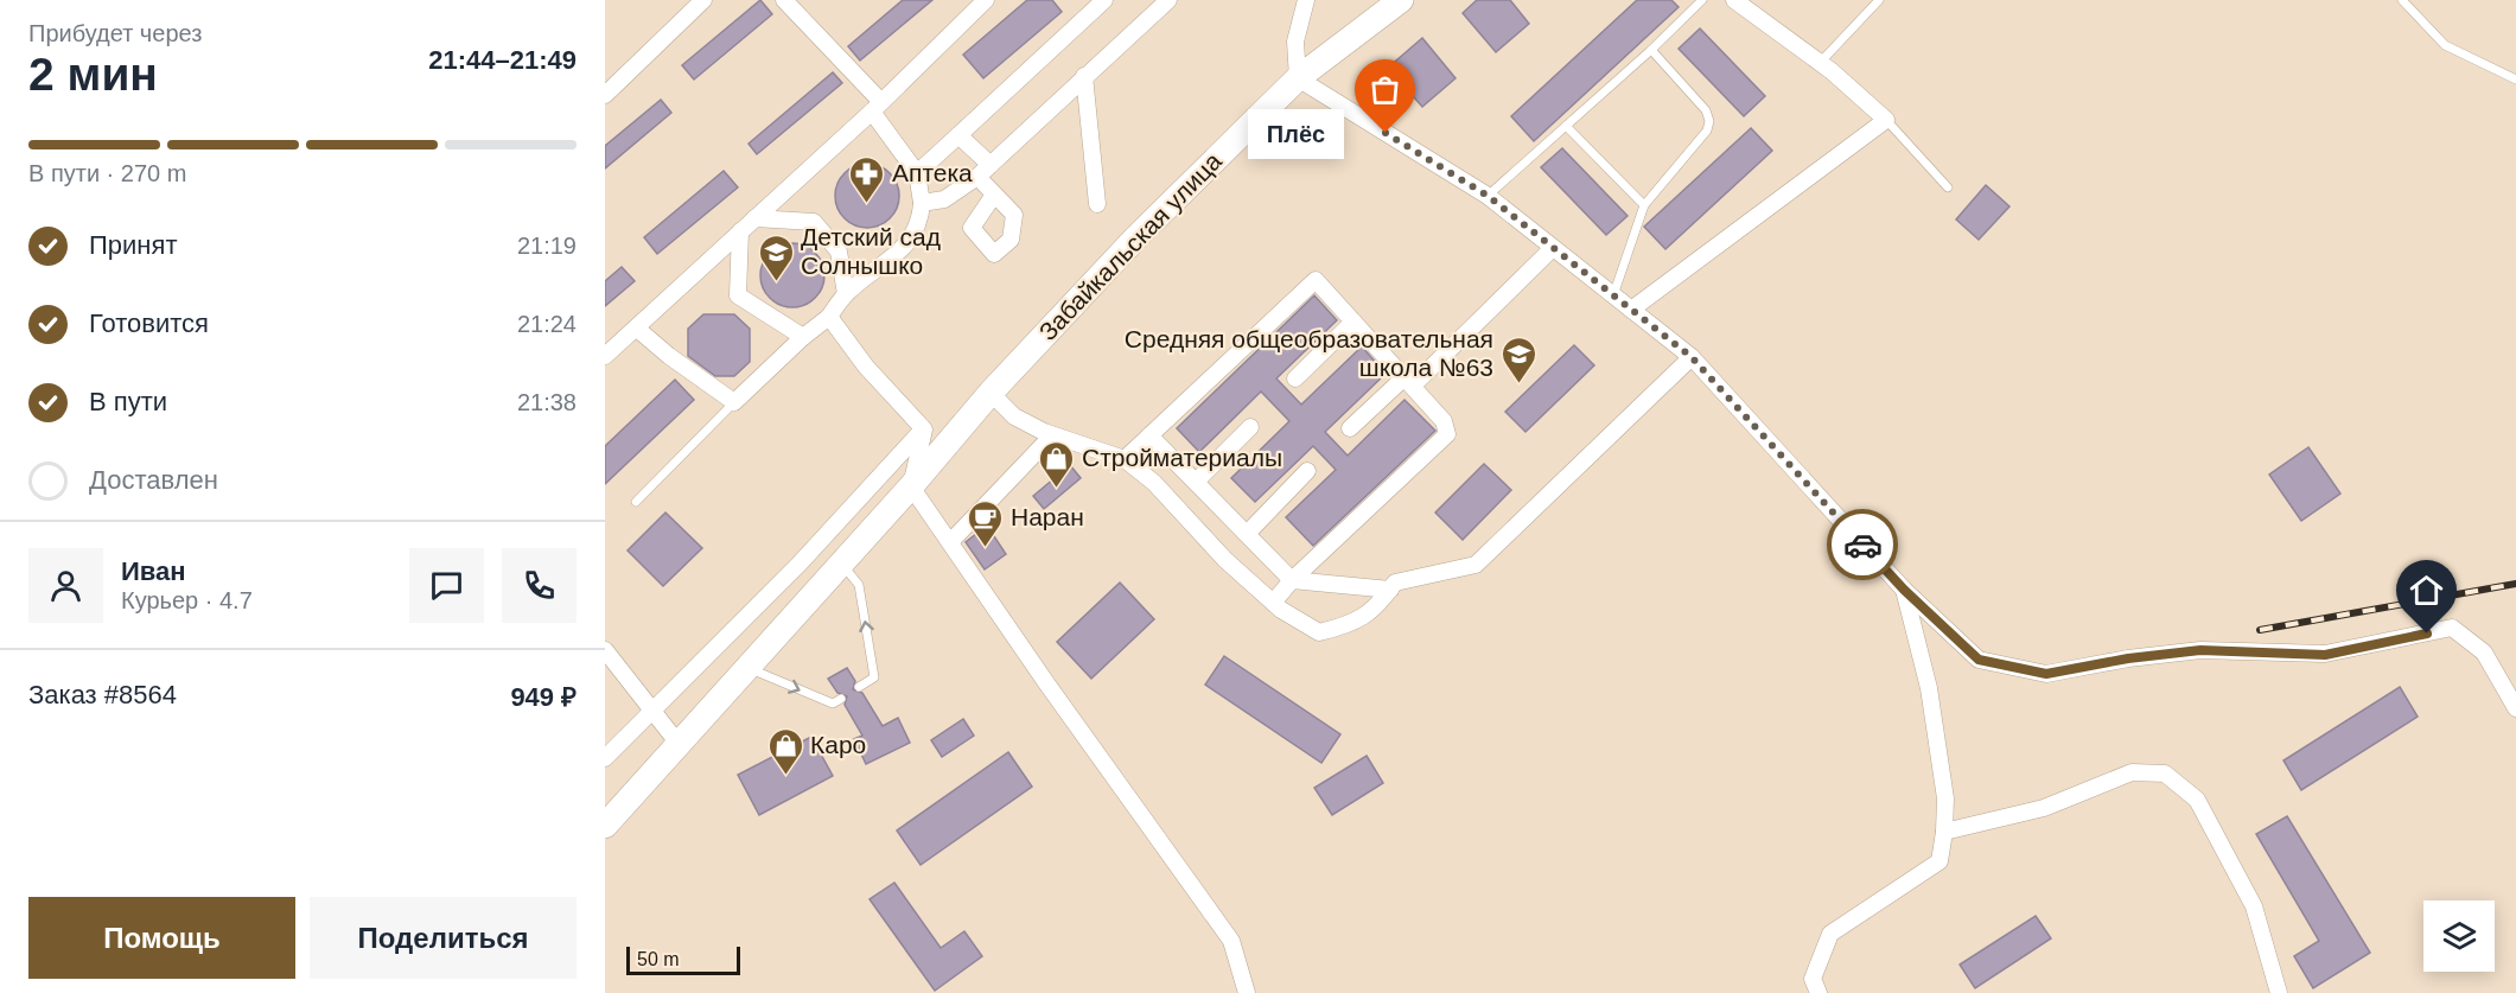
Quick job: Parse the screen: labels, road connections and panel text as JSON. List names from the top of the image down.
{
  "streets": {
    "main road": ["Забайкальская улица"]
  },
  "places": {
    "other": ["Плёс"],
    "pharmacy": ["Аптека"],
    "school or university": ["Детский сад Солнышко", "Средняя общеобразовательная школа №63"],
    "shop": ["Стройматериалы", "Каро"],
    "cafe": ["Наран"]
  },
  "scale_bar": "50 m",
  "page": {
    "heading": ["2 мин", "Прибудет через", "21:44–21:49"],
    "panel": [
      "Иван",
      "Курьер · 4.7",
      "Заказ #8564",
      "949 ₽"
    ],
    "bubble": "Плёс",
    "bar": "В пути · 270 m",
    "list": [
      ["Принят", "21:19"],
      ["Готовится", "21:24"],
      ["В пути", "21:38"],
      "Доставлен"
    ],
    "buttons": ["Помощь", "Поделиться"],
    "scale": "50 m"
  }
}
